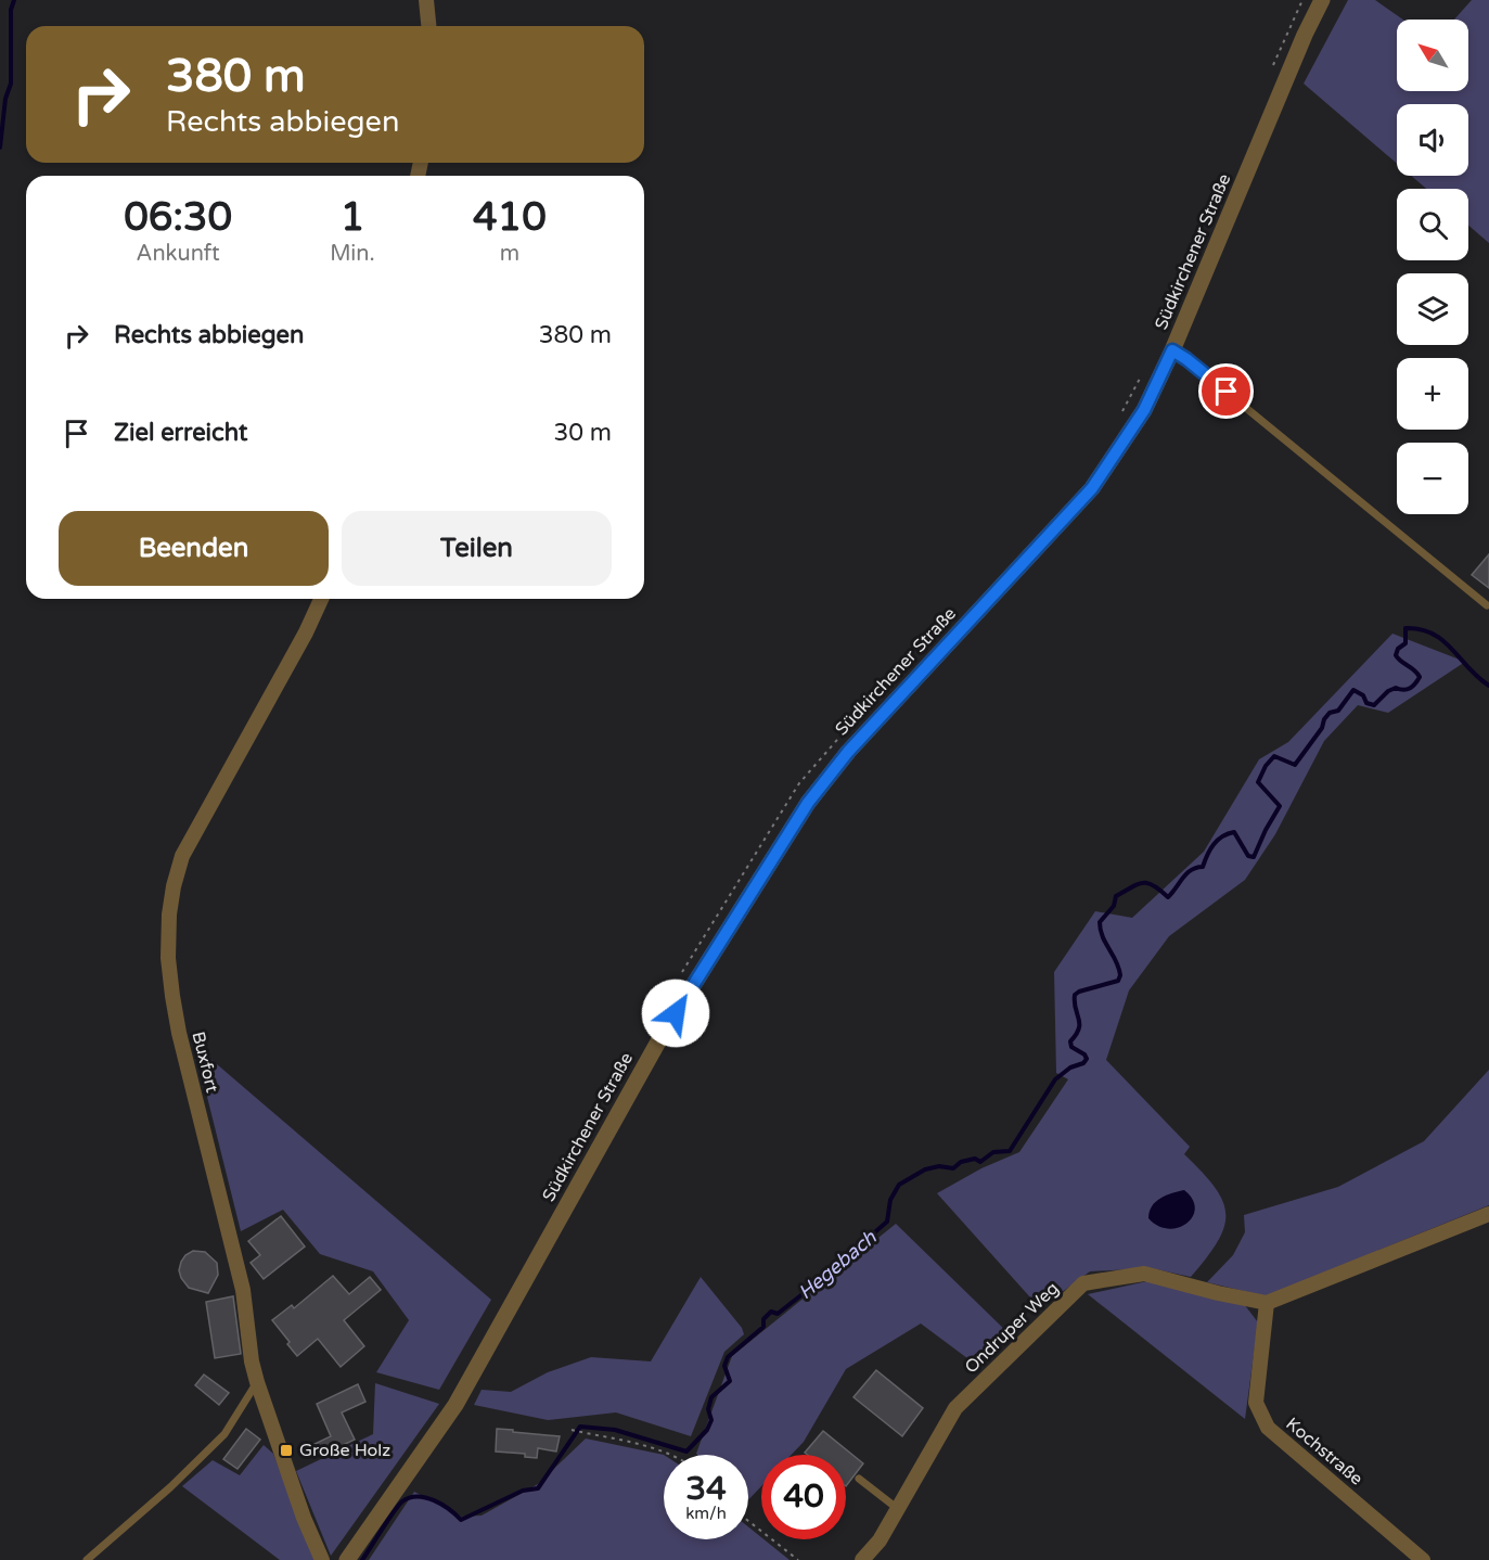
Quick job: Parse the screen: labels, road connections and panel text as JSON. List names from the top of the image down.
{
  "streets": {
    "street": [
      "Südkirchener Straße",
      "Buxfort",
      "Ondruper Weg",
      "Kochstraße"
    ]
  },
  "crossings": [
    ["Ondruper Weg", "Kochstraße"]
  ],
  "water": ["Hegebach"],
  "places": {
    "transit": ["Große Holz"]
  },
  "north": "top left",
  "page": {
    "map_buttons": ["+", "−"],
    "turn": ["380 m", "Rechts abbiegen"],
    "eta": [
      "06:30",
      "Ankunft",
      "1",
      "Min.",
      "410",
      "m"
    ],
    "list": [
      {
        "name": "Rechts abbiegen",
        "value": "380 m"
      },
      {
        "name": "Ziel erreicht",
        "value": "30 m"
      }
    ],
    "buttons": ["Beenden", "Teilen"],
    "speed": "34 km/h",
    "limit": "40"
  }
}
